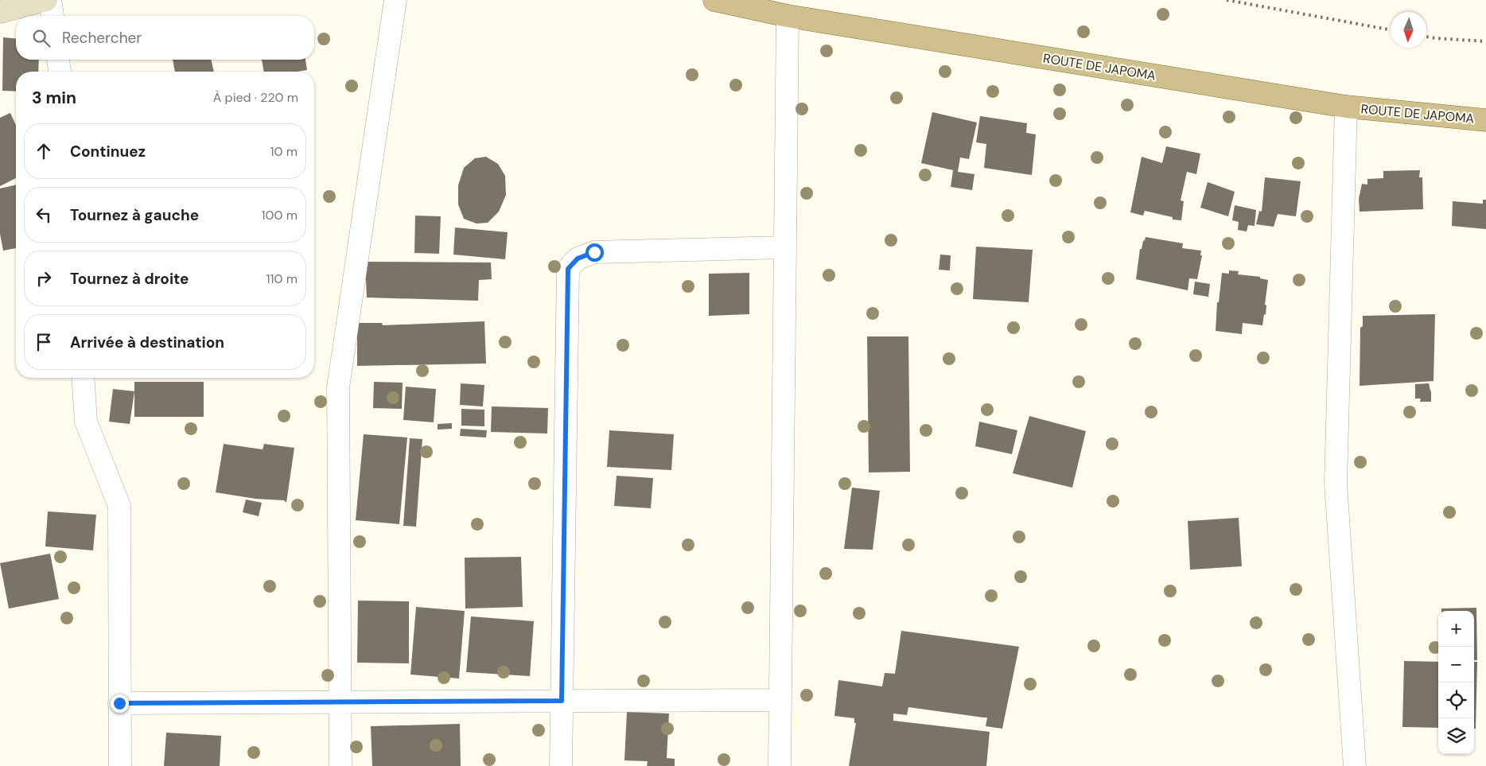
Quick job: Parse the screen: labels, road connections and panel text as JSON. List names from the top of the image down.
{
  "streets": {
    "main road": ["ROUTE DE JAPOMA"]
  },
  "north": "bottom",
  "page": {
    "search": "Rechercher",
    "heading": ["3 min", "À pied · 220 m"],
    "list": [
      ["Continuez", "10 m"],
      ["Tournez à gauche", "100 m"],
      ["Tournez à droite", "110 m"],
      "Arrivée à destination"
    ],
    "map_buttons": ["+", "−"]
  }
}
